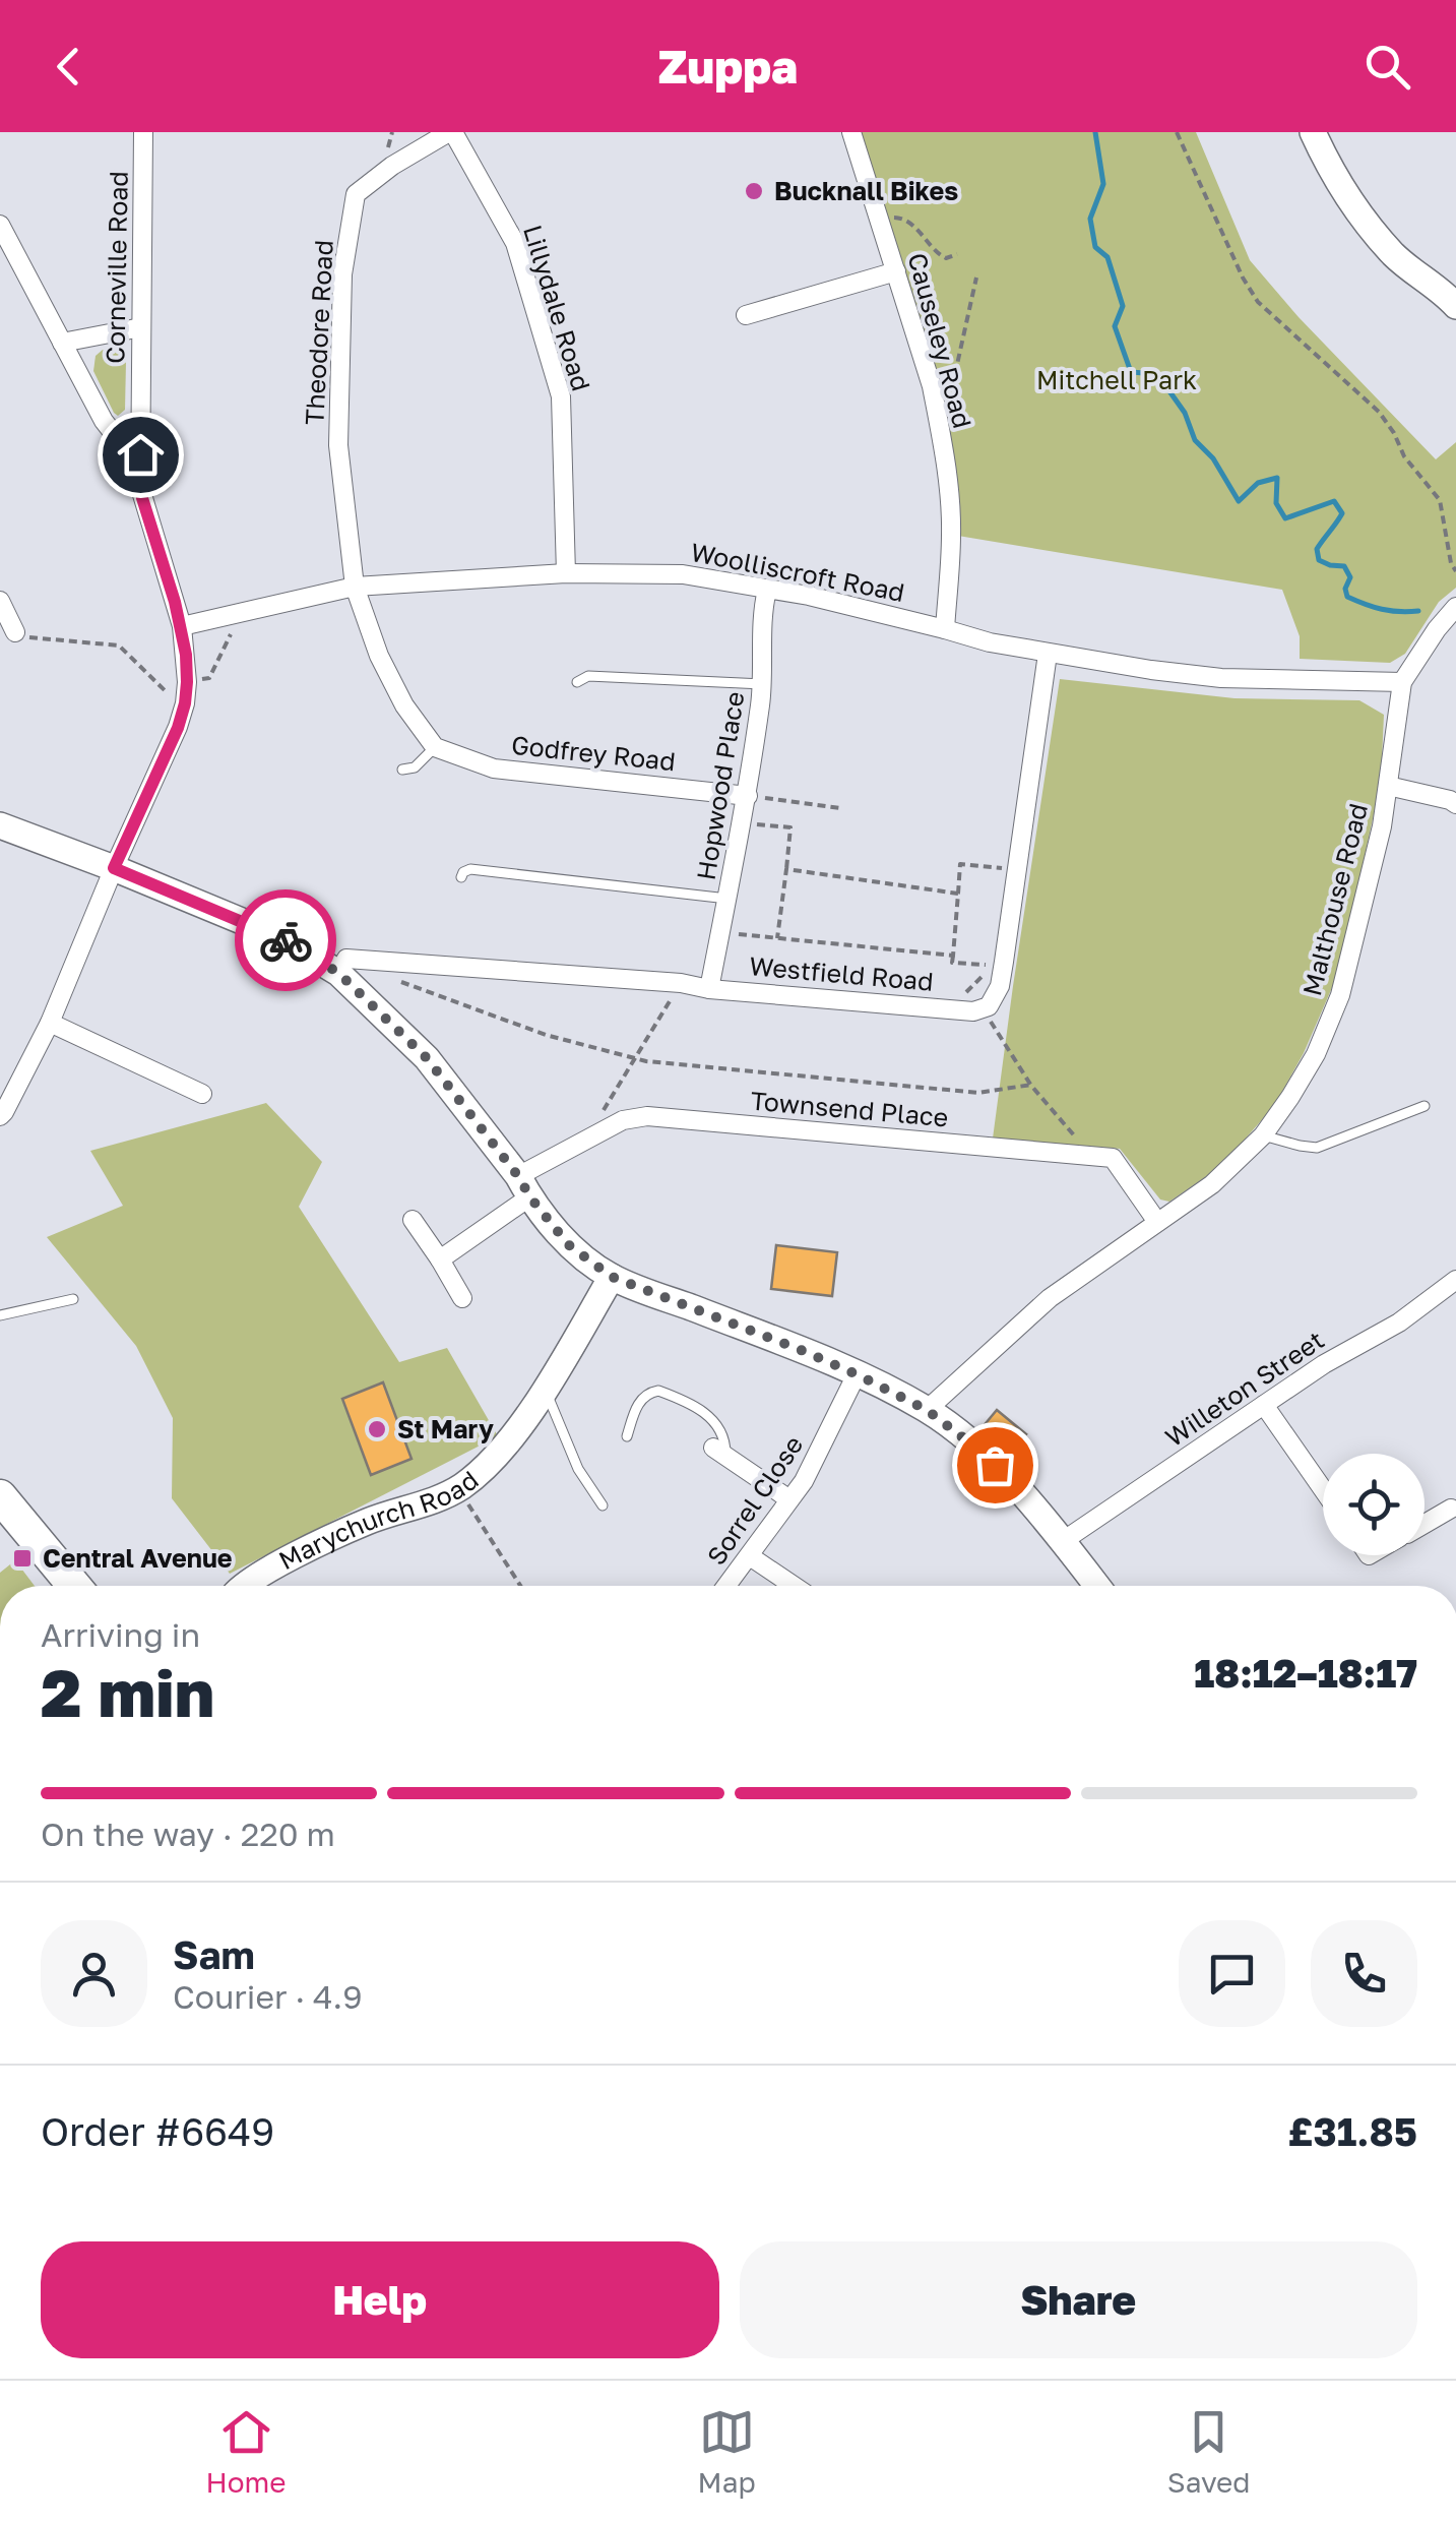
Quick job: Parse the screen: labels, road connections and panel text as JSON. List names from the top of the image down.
{
  "streets": {
    "street": [
      "Corneville Road",
      "Lillydale Road",
      "Theodore Road",
      "Causeley Road",
      "Woolliscroft Road",
      "Godfrey Road",
      "Hopwood Place",
      "Malthouse Road",
      "Westfield Road",
      "Townsend Place",
      "Willeton Street",
      "Sorrel Close",
      "Marychurch Road"
    ]
  },
  "crossings": [
    ["Corneville Road", "Woolliscroft Road"],
    ["Lillydale Road", "Theodore Road"],
    ["Lillydale Road", "Woolliscroft Road"],
    ["Theodore Road", "Woolliscroft Road"],
    ["Causeley Road", "Woolliscroft Road"],
    ["Woolliscroft Road", "Hopwood Place"],
    ["Woolliscroft Road", "Malthouse Road"],
    ["Godfrey Road", "Hopwood Place"],
    ["Hopwood Place", "Westfield Road"]
  ],
  "parks": ["Mitchell Park"],
  "places": {
    "other": ["Bucknall Bikes", "St Mary"],
    "transit": ["Central Avenue"]
  },
  "page": {
    "header": "Zuppa",
    "heading": ["2 min", "Arriving in", "18:12–18:17"],
    "panel": [
      "Sam",
      "Courier · 4.9",
      "Order #6649",
      "£31.85"
    ],
    "bar": "On the way · 220 m",
    "buttons": ["Help", "Share"],
    "tabs": ["Home", "Map", "Saved"]
  }
}
